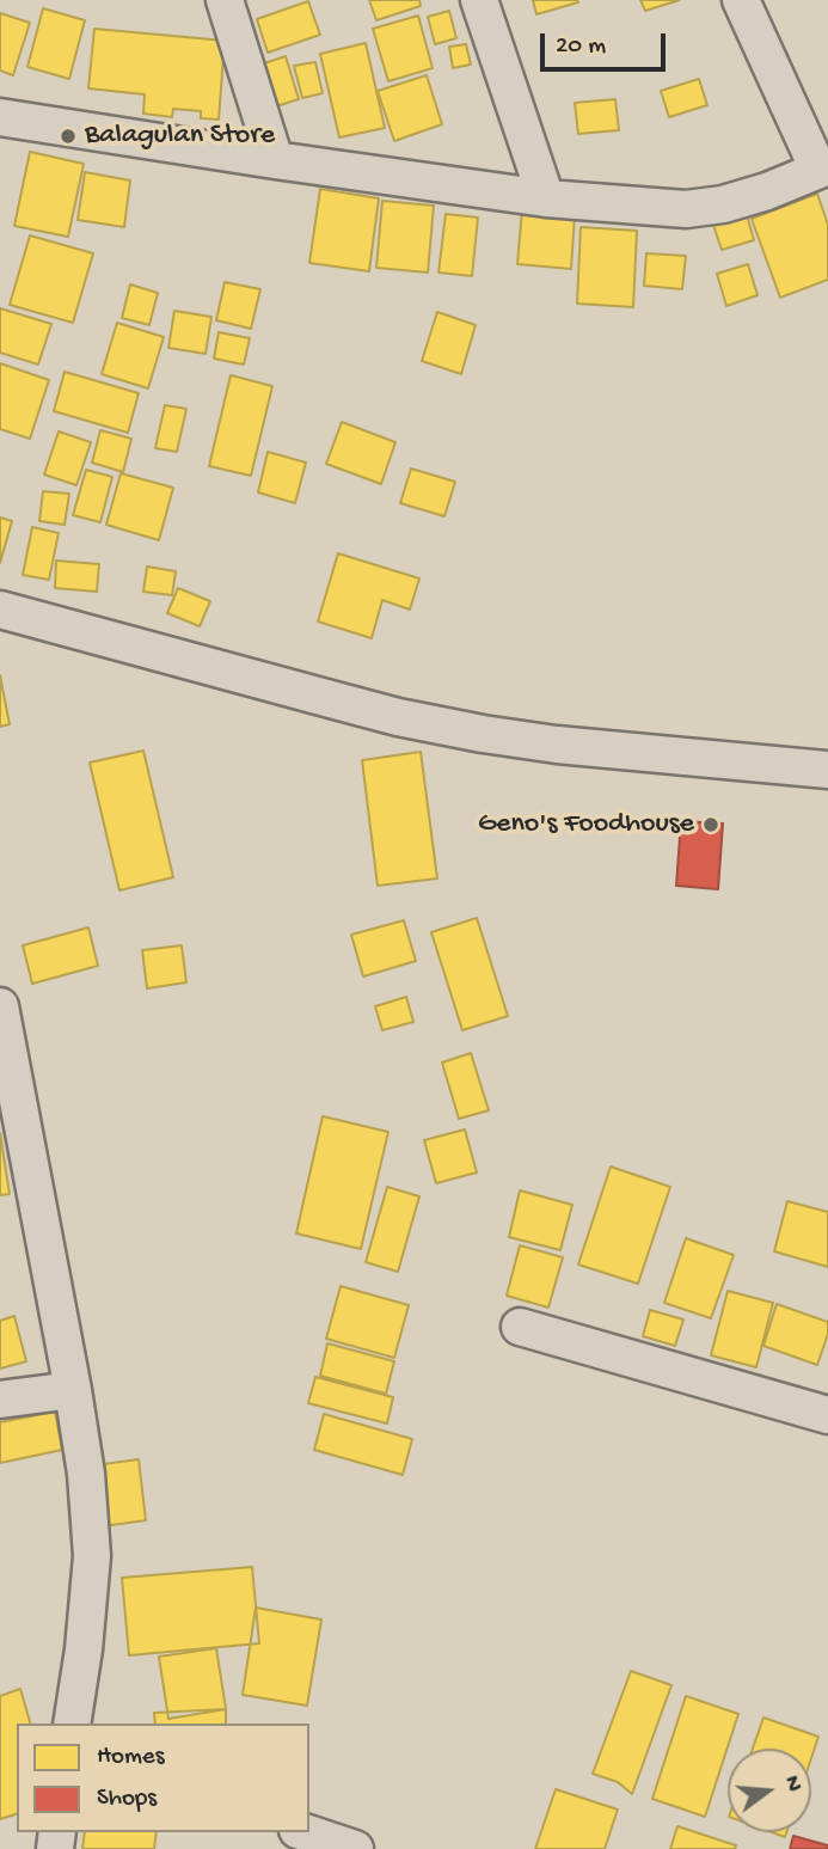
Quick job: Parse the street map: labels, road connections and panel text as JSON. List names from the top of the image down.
{
  "places": ["Balagulan Store", "Geno's Foodhouse"],
  "legend": ["Homes", "Shops"],
  "scale_bar": "20 m",
  "north": "right"
}
